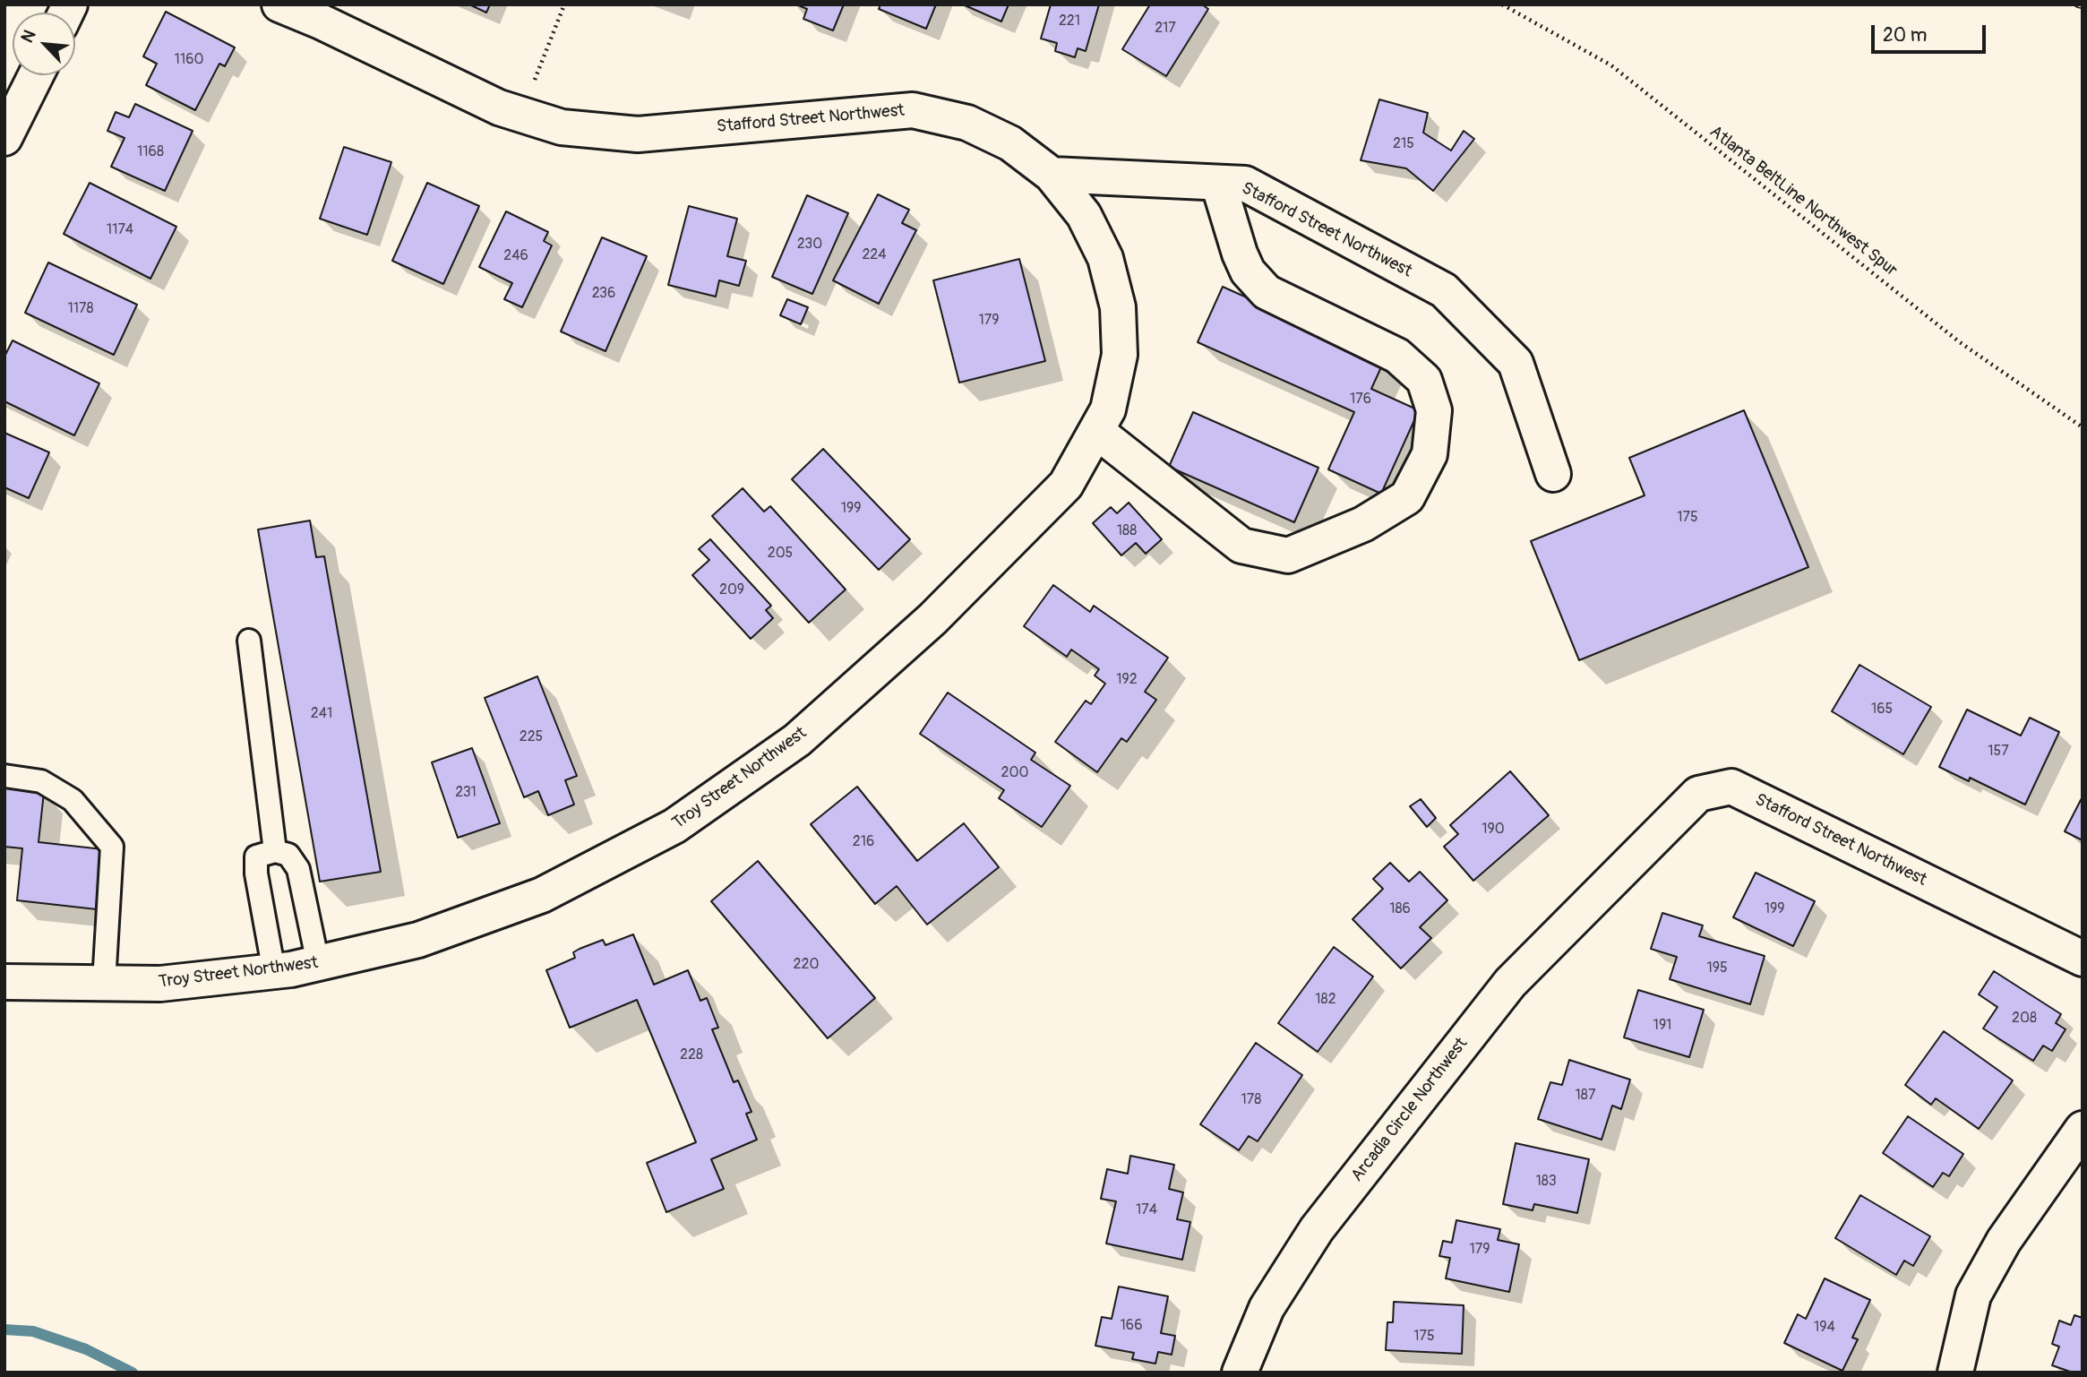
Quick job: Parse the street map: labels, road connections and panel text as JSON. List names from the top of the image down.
{
  "streets": {
    "street": ["Stafford Street Northwest", "Troy Street Northwest", "Arcadia Circle Northwest"],
    "path": ["Atlanta BeltLine Northwest Spur"]
  },
  "crossings": [
    ["Stafford Street Northwest", "Troy Street Northwest"],
    ["Stafford Street Northwest", "Arcadia Circle Northwest"]
  ],
  "house_numbers": [
    "221",
    "217",
    "1160",
    "215",
    "1168",
    "1174",
    "230",
    "224",
    "246",
    "236",
    "1178",
    "179",
    "176",
    "199",
    "175",
    "188",
    "205",
    "209",
    "192",
    "165",
    "241",
    "225",
    "157",
    "200",
    "231",
    "190",
    "216",
    "186",
    "199",
    "220",
    "195",
    "182",
    "208",
    "191",
    "228",
    "187",
    "178",
    "183",
    "174",
    "179",
    "166",
    "194",
    "175"
  ],
  "scale_bar": "20 m",
  "north": "top left"
}
